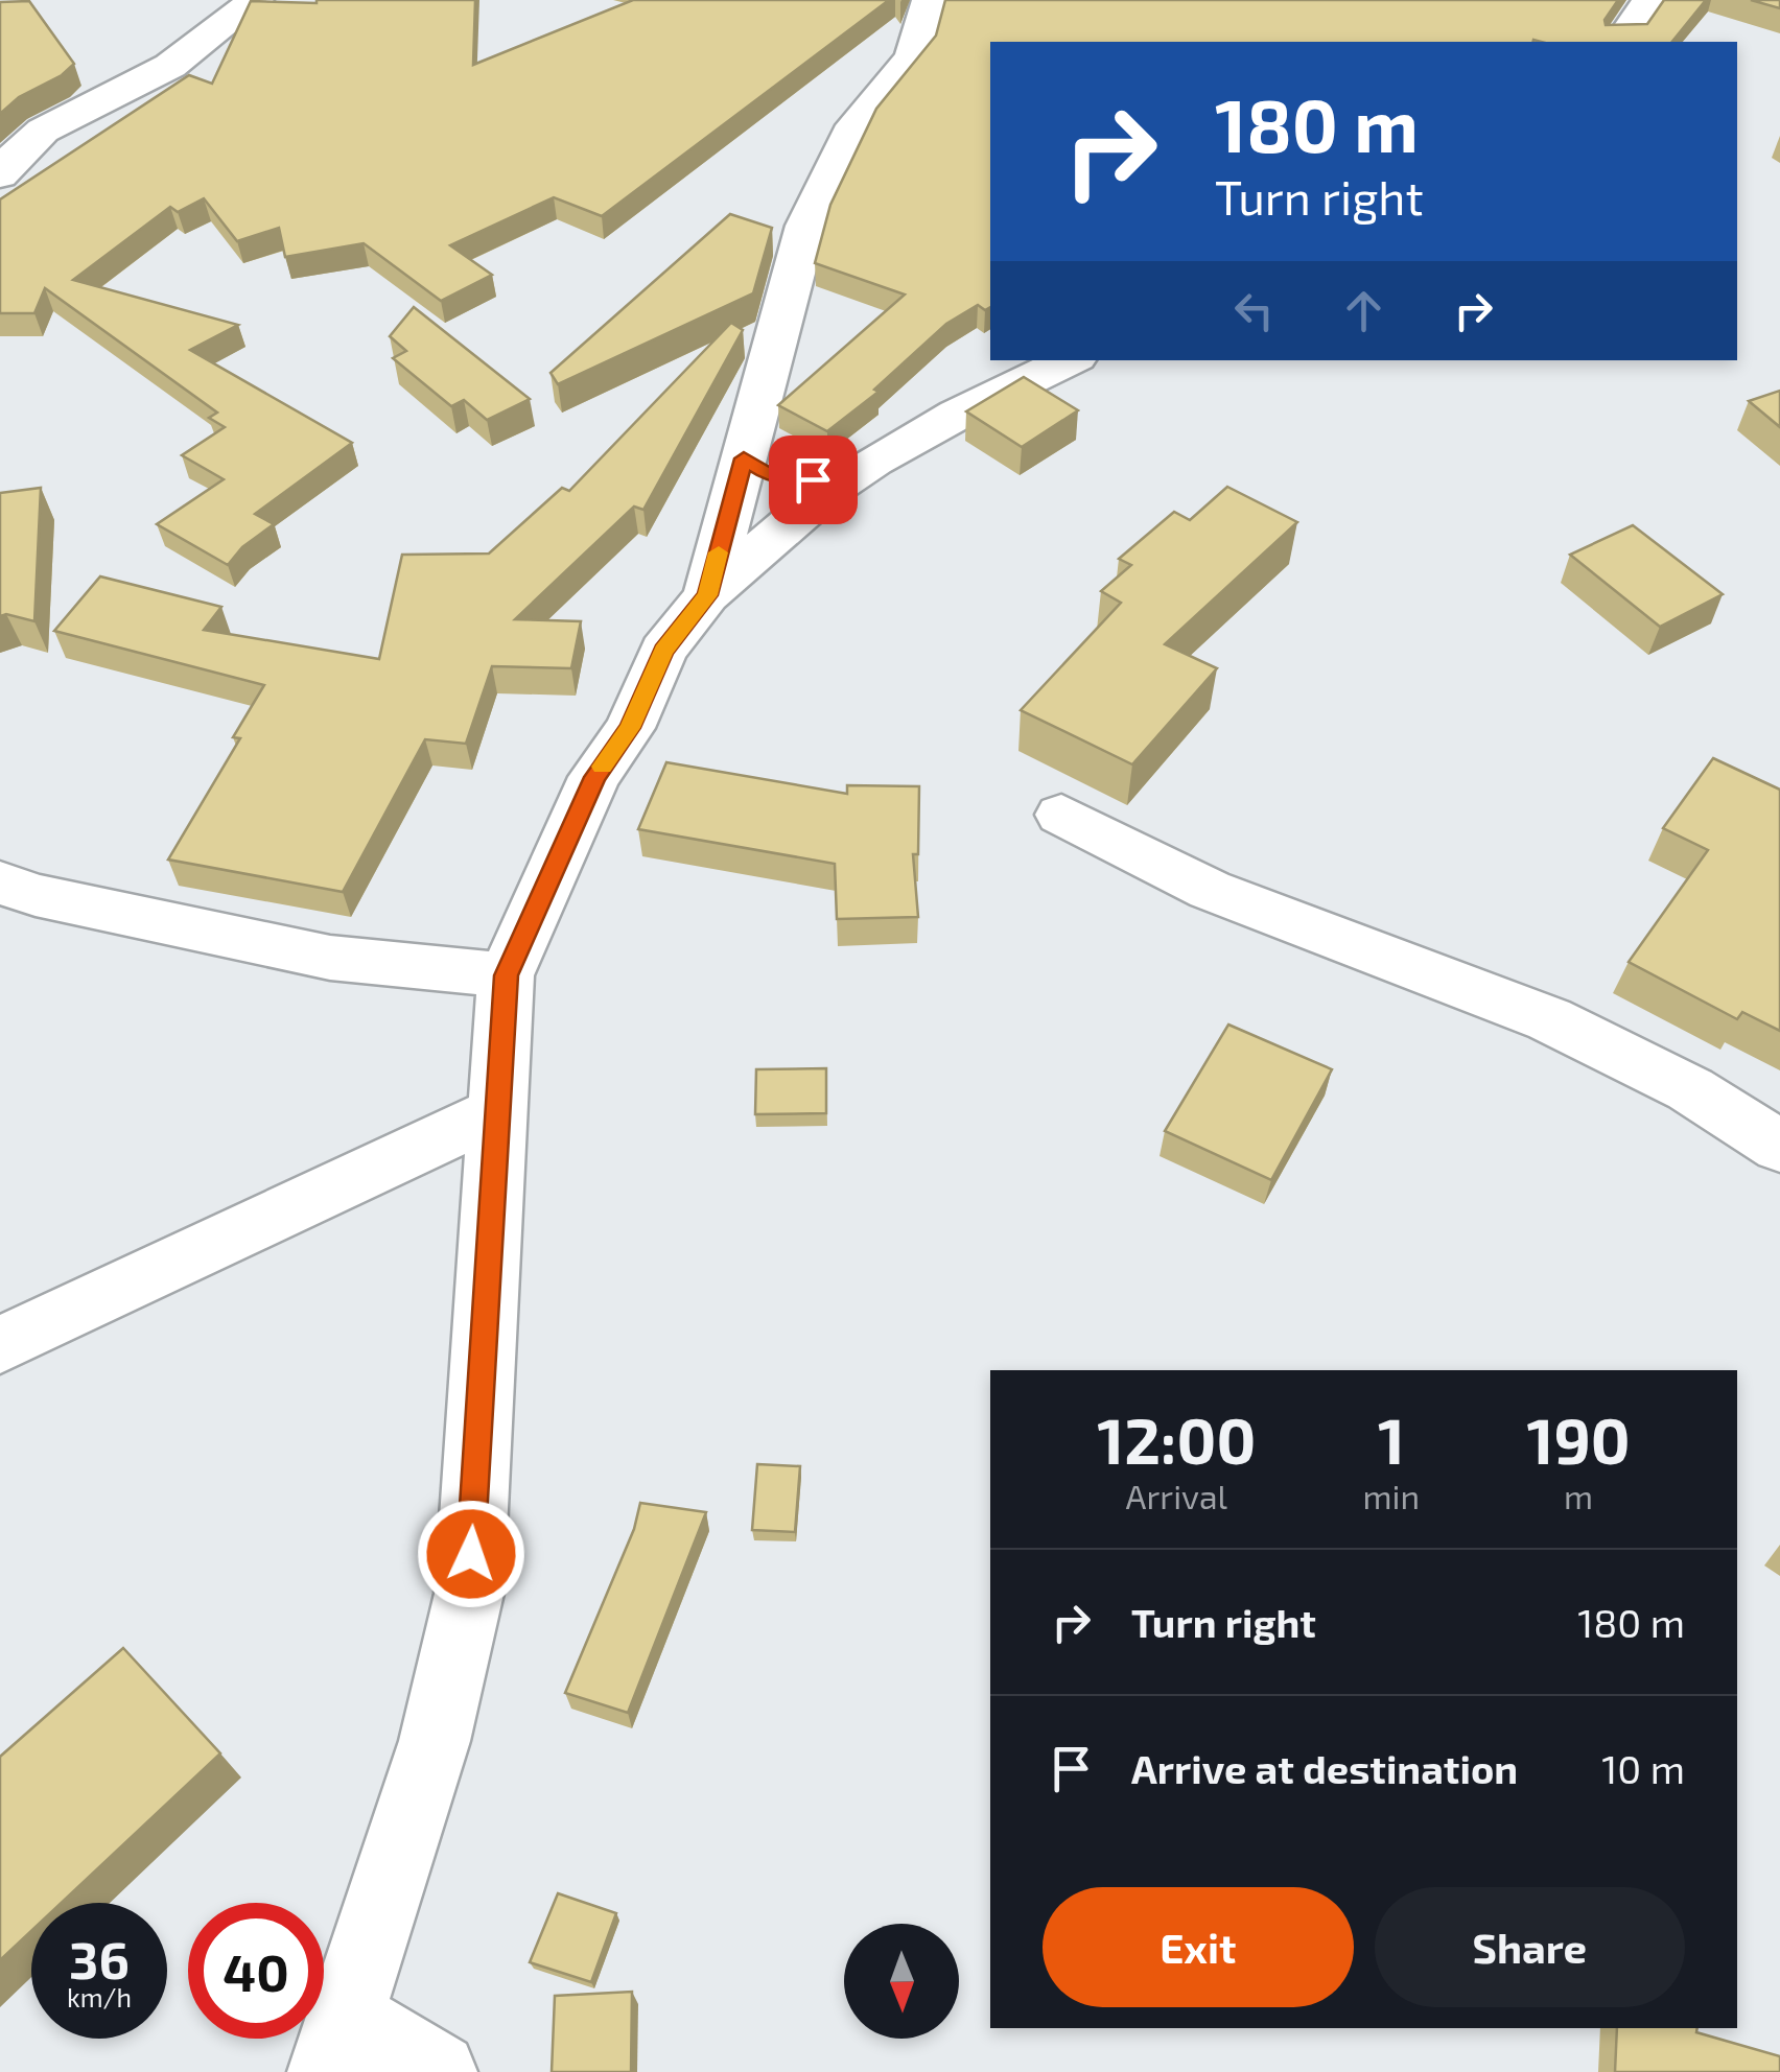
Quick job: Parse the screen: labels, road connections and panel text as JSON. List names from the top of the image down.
{
  "north": "bottom",
  "page": {
    "turn": ["180 m", "Turn right"],
    "eta": [
      "12:00",
      "Arrival",
      "1",
      "min",
      "190",
      "m"
    ],
    "list": [
      {
        "name": "Turn right",
        "value": "180 m"
      },
      {
        "name": "Arrive at destination",
        "value": "10 m"
      }
    ],
    "buttons": ["Exit", "Share"],
    "speed": "36 km/h",
    "limit": "40"
  }
}
